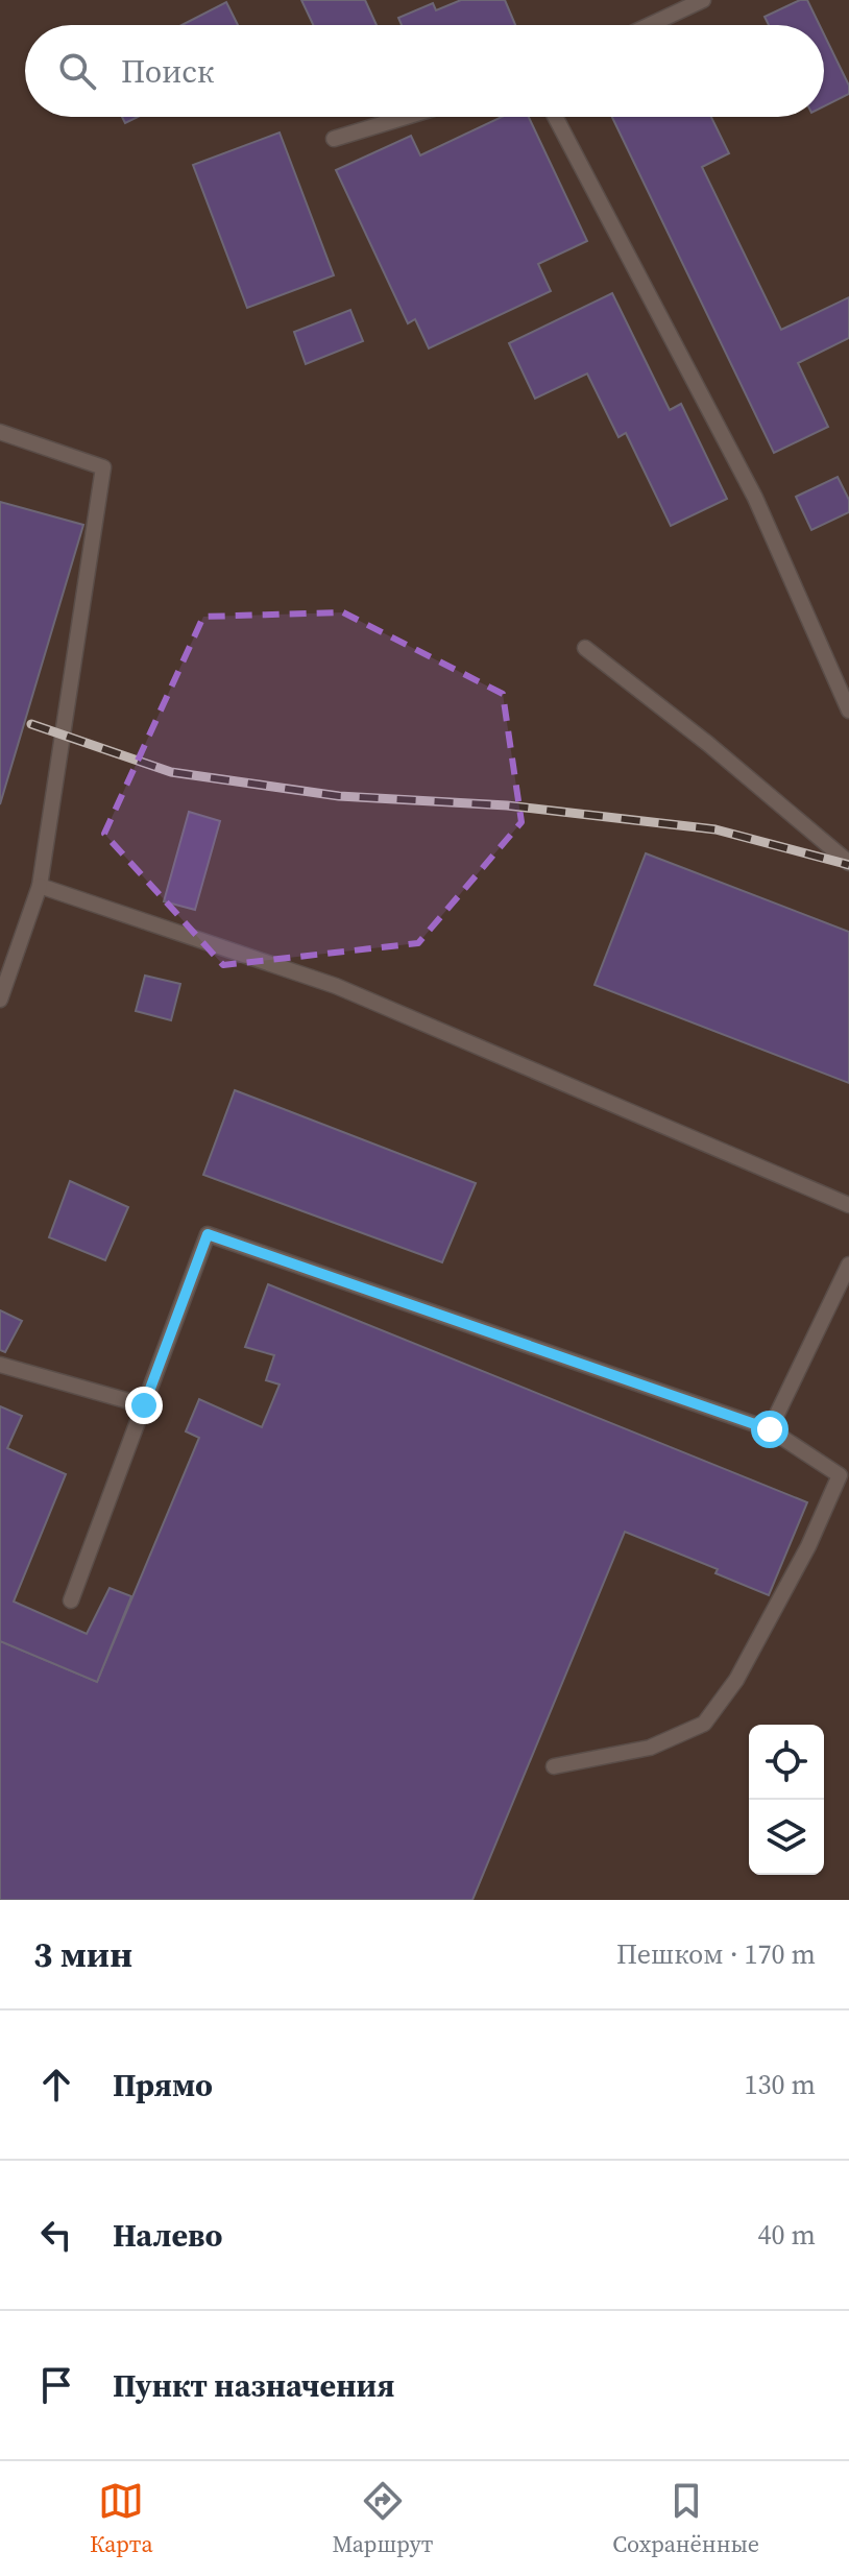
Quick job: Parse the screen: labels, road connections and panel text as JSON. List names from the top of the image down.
{
  "page": {
    "search": "Поиск",
    "heading": ["3 мин", "Пешком · 170 m"],
    "list": [
      ["Прямо", "130 m"],
      ["Налево", "40 m"],
      "Пункт назначения"
    ],
    "nav": ["Карта", "Маршрут", "Сохранённые"]
  }
}
